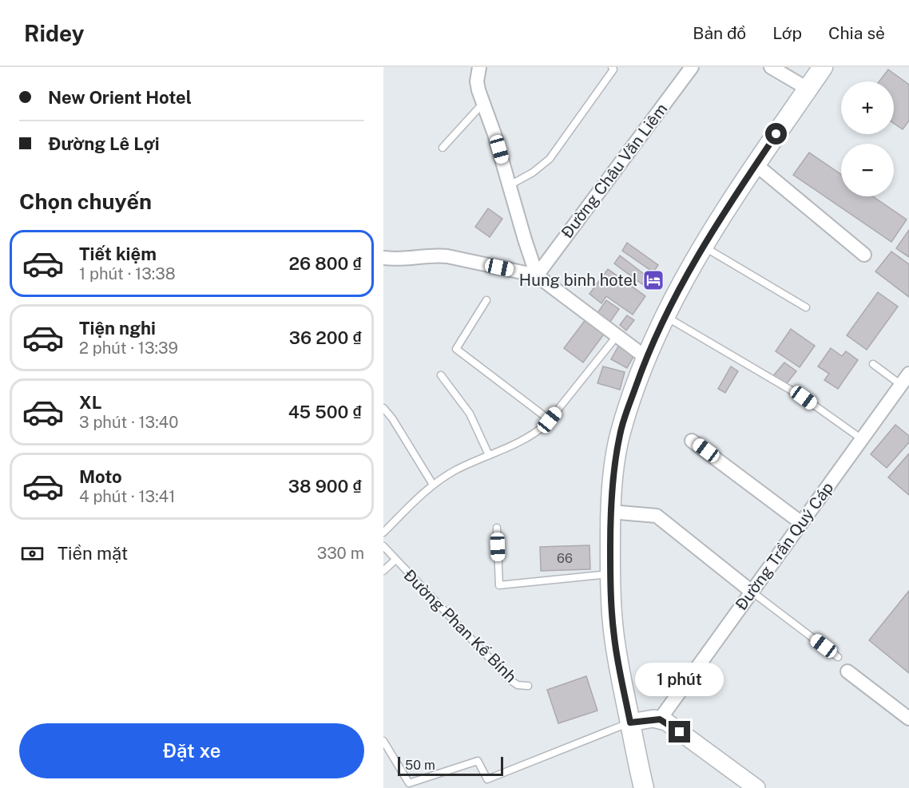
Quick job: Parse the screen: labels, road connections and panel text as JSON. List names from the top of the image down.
{
  "streets": {
    "street": ["Đường Châu Văn Liêm", "Đường Trần Quý Cáp"],
    "lane": ["Đường Phan Kế Bính"]
  },
  "places": {
    "hotel": ["Hung binh hotel"]
  },
  "house_numbers": ["66"],
  "scale_bar": "50 m",
  "page": {
    "header": "Ridey",
    "nav": ["Bản đồ", "Lớp", "Chia sẻ"],
    "banner": ["New Orient Hotel", "Đường Lê Lợi"],
    "map_buttons": ["+", "−"],
    "heading": "Chọn chuyến",
    "list": [
      {
        "name": "Tiết kiệm",
        "note": "1 phút · 13:38",
        "value": "26 800 ₫"
      },
      {
        "name": "Tiện nghi",
        "note": "2 phút · 13:39",
        "value": "36 200 ₫"
      },
      {
        "name": "XL",
        "note": "3 phút · 13:40",
        "value": "45 500 ₫"
      },
      {
        "name": "Moto",
        "note": "4 phút · 13:41",
        "value": "38 900 ₫"
      }
    ],
    "pay": ["Tiền mặt", "330 m"],
    "bubble": "1 phút",
    "buttons": "Đặt xe",
    "scale": "50 m"
  }
}
